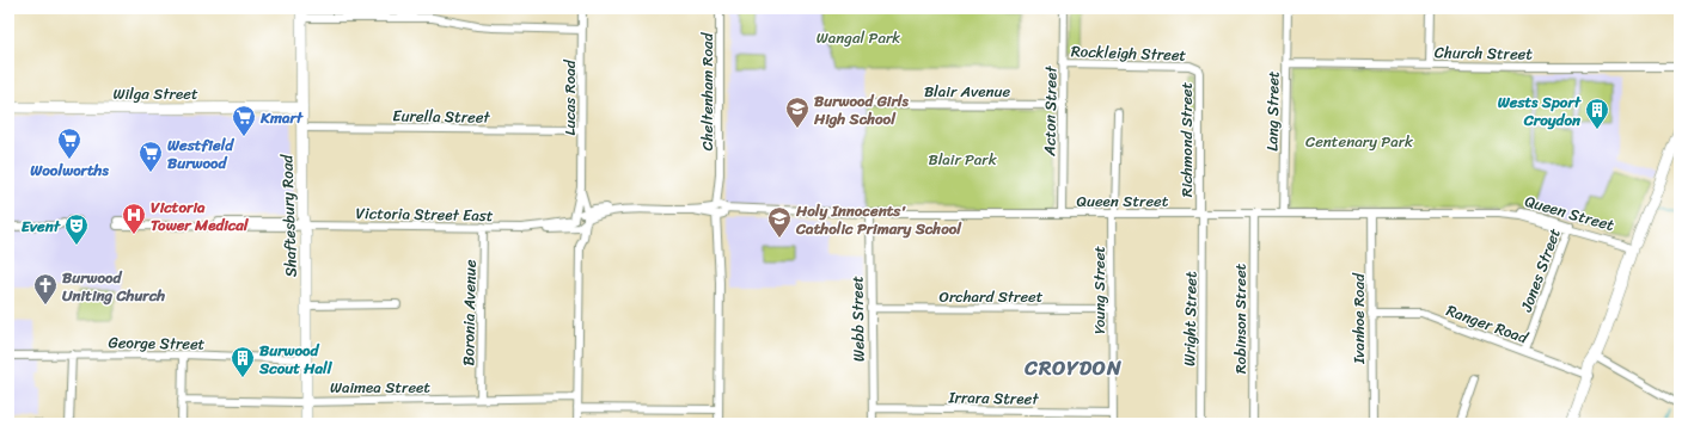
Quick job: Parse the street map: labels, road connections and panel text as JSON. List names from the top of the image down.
{
  "streets": {
    "street": [
      "Rockleigh Street",
      "Church Street",
      "Blair Avenue",
      "Cheltenham Road",
      "Wilga Street",
      "Lucas Road",
      "Acton Street",
      "Lang Street",
      "Eurella Street",
      "Richmond Street",
      "Queen Street",
      "Victoria Street East",
      "Shaftesbury Road",
      "Jones Street",
      "Young Street",
      "Orchard Street",
      "Boronia Avenue",
      "Webb Street",
      "Wright Street",
      "Robinson Street",
      "Ivanhoe Road",
      "Ranger Road",
      "George Street",
      "Waimea Street",
      "Irrara Street"
    ]
  },
  "crossings": [
    ["Rockleigh Street", "Acton Street"],
    ["Rockleigh Street", "Richmond Street"],
    ["Church Street", "Lang Street"],
    ["Blair Avenue", "Acton Street"],
    ["Cheltenham Road", "Queen Street"],
    ["Wilga Street", "Shaftesbury Road"],
    ["Lucas Road", "Eurella Street"],
    ["Lucas Road", "Victoria Street East"],
    ["Lucas Road", "Waimea Street"],
    ["Acton Street", "Queen Street"],
    ["Lang Street", "Queen Street"],
    ["Eurella Street", "Shaftesbury Road"],
    ["Richmond Street", "Queen Street"],
    ["Richmond Street", "Wright Street"],
    ["Queen Street", "Victoria Street East"],
    ["Queen Street", "Jones Street"],
    ["Queen Street", "Young Street"],
    ["Queen Street", "Webb Street"],
    ["Queen Street", "Wright Street"],
    ["Queen Street", "Robinson Street"],
    ["Queen Street", "Ivanhoe Road"],
    ["Victoria Street East", "Shaftesbury Road"],
    ["Victoria Street East", "Boronia Avenue"],
    ["Shaftesbury Road", "George Street"],
    ["Shaftesbury Road", "Waimea Street"],
    ["Jones Street", "Ranger Road"],
    ["Young Street", "Orchard Street"],
    ["Young Street", "Irrara Street"],
    ["Orchard Street", "Webb Street"],
    ["Boronia Avenue", "Waimea Street"],
    ["Webb Street", "Irrara Street"],
    ["Ivanhoe Road", "Ranger Road"]
  ],
  "districts": ["CROYDON"],
  "parks": ["Wangal Park", "Centenary Park", "Blair Park"],
  "places": {
    "school or university": ["Burwood Girls High School", "Holy Innocents' Catholic Primary School"],
    "building": ["Wests Sport Croydon", "Burwood Scout Hall"],
    "supermarket": ["Kmart", "Woolworths", "Westfield Burwood"],
    "hospital": ["Victoria Tower Medical"],
    "theatre": ["Event"],
    "church": ["Burwood Uniting Church"]
  }
}
